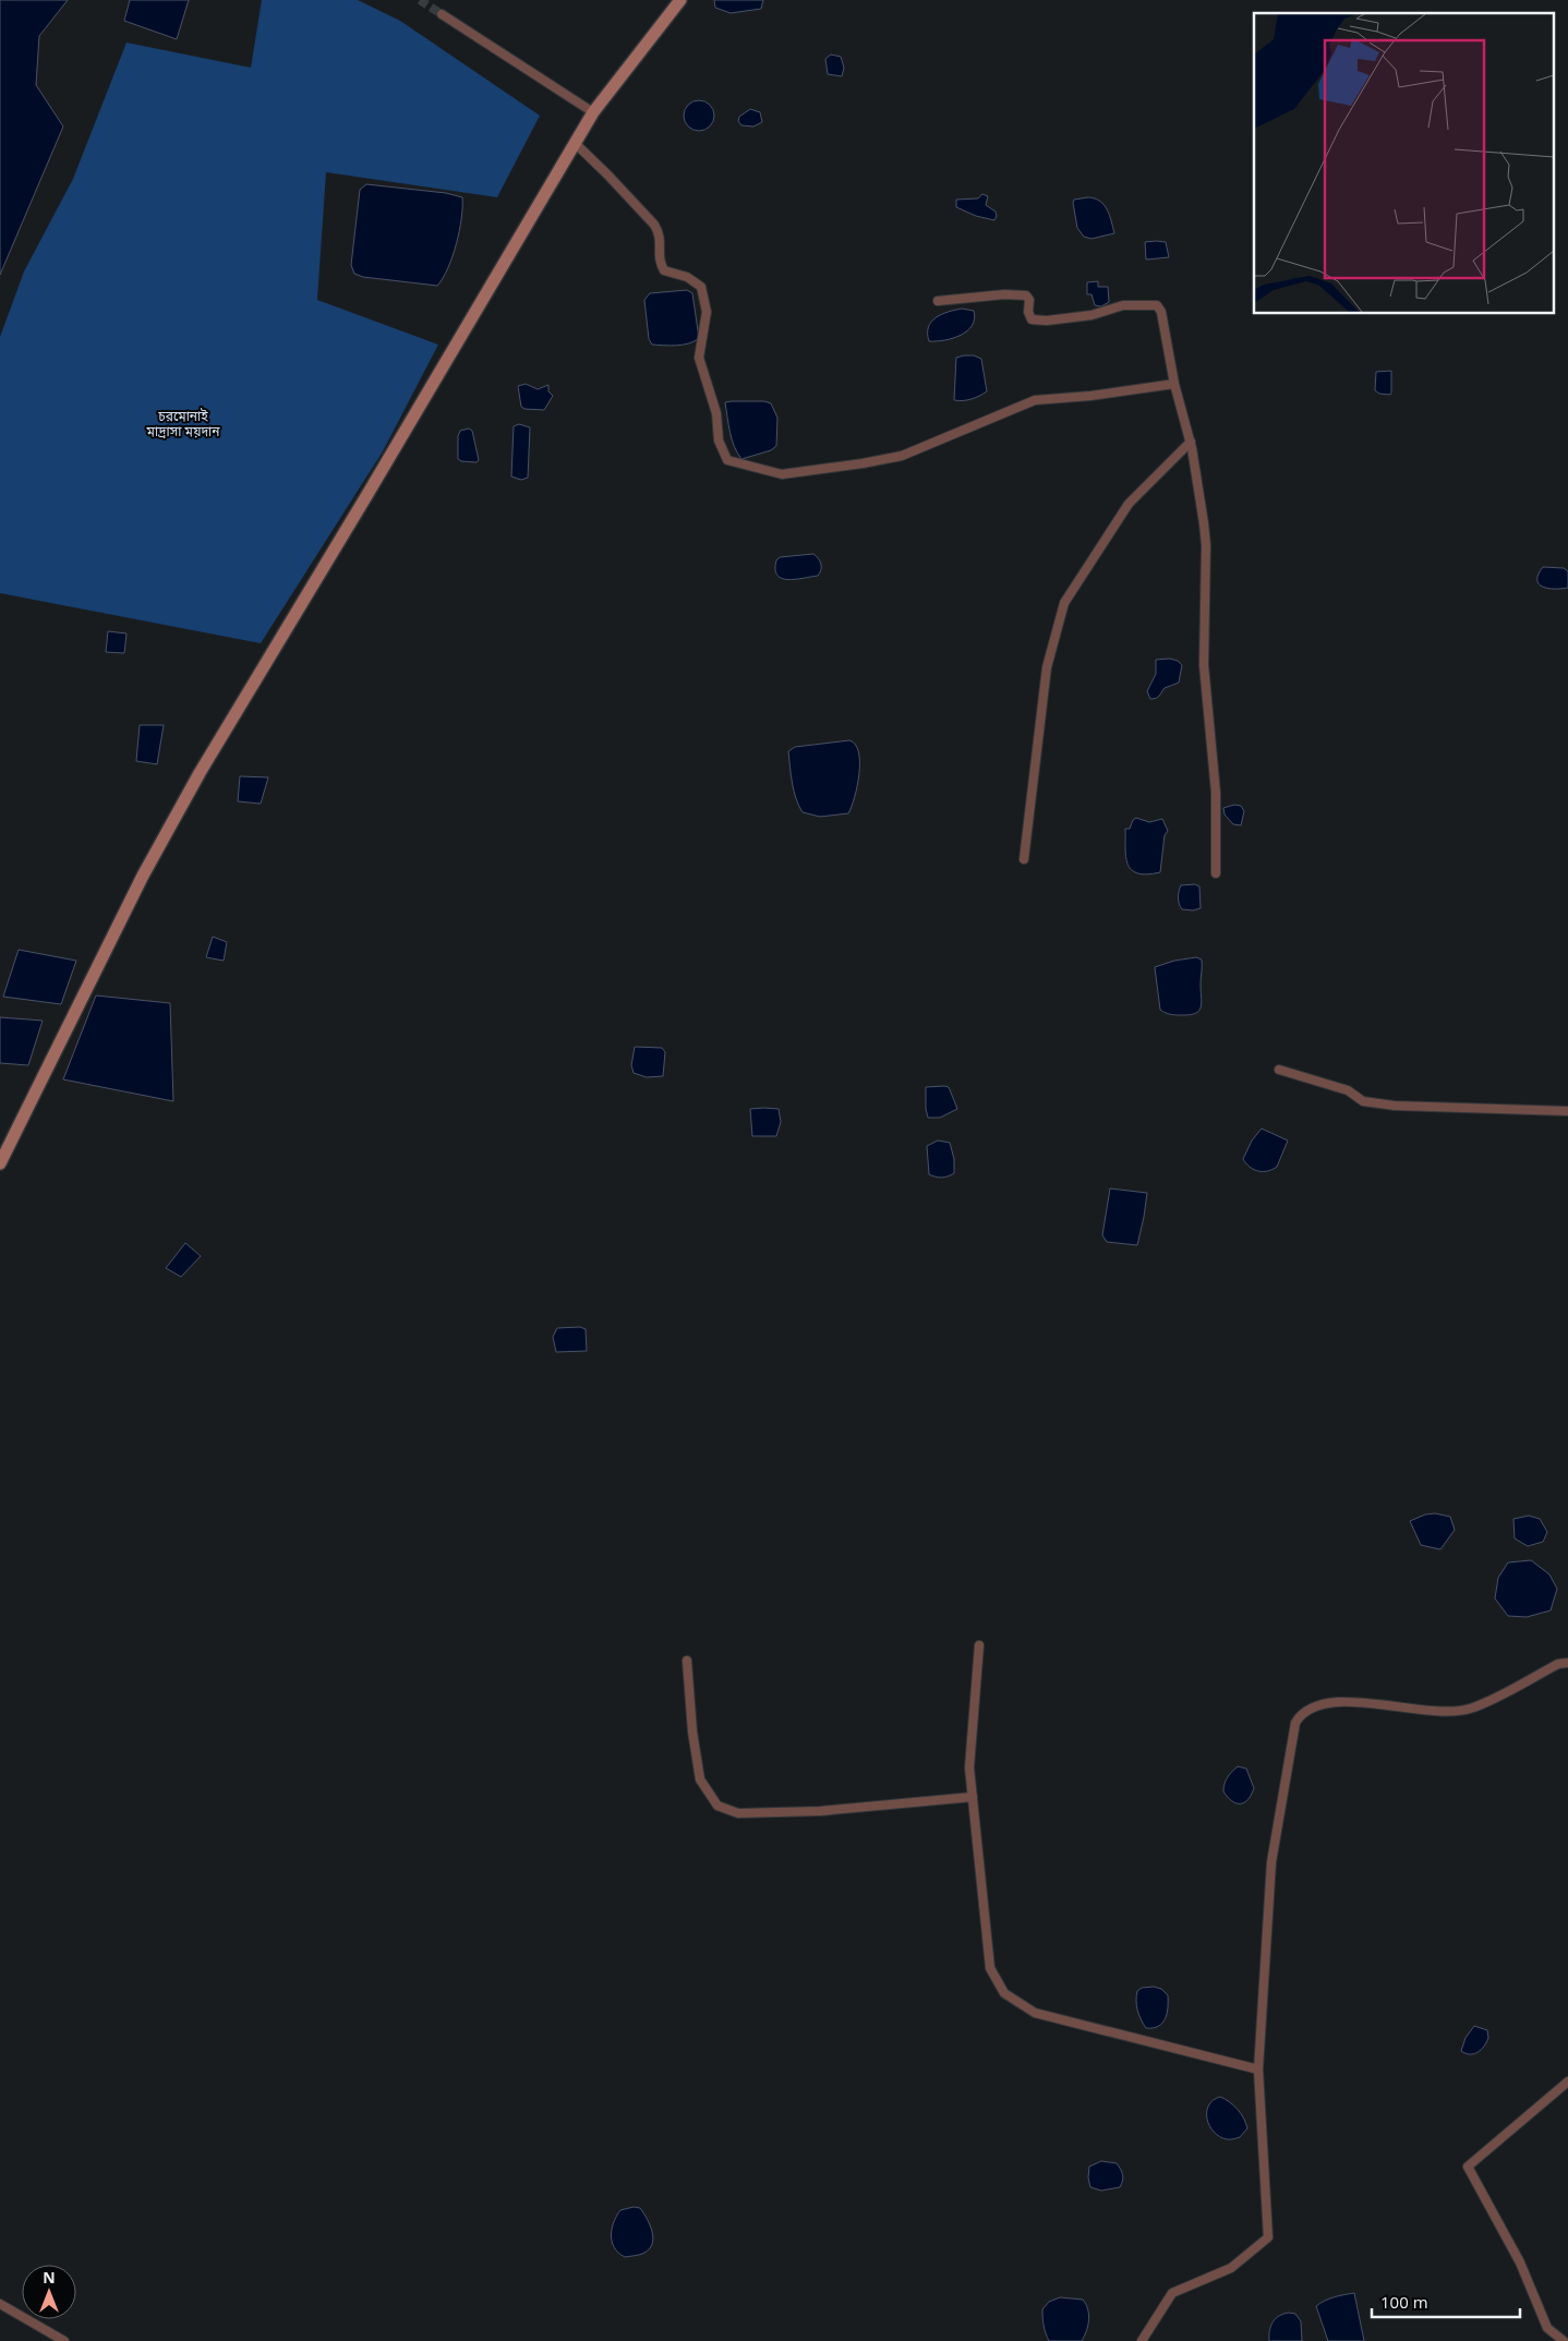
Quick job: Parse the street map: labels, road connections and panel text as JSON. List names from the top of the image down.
{
  "parks": ["চরমোনাই মাদ্রাসা ময়দান"],
  "scale_bar": "100 m",
  "north": "top"
}
